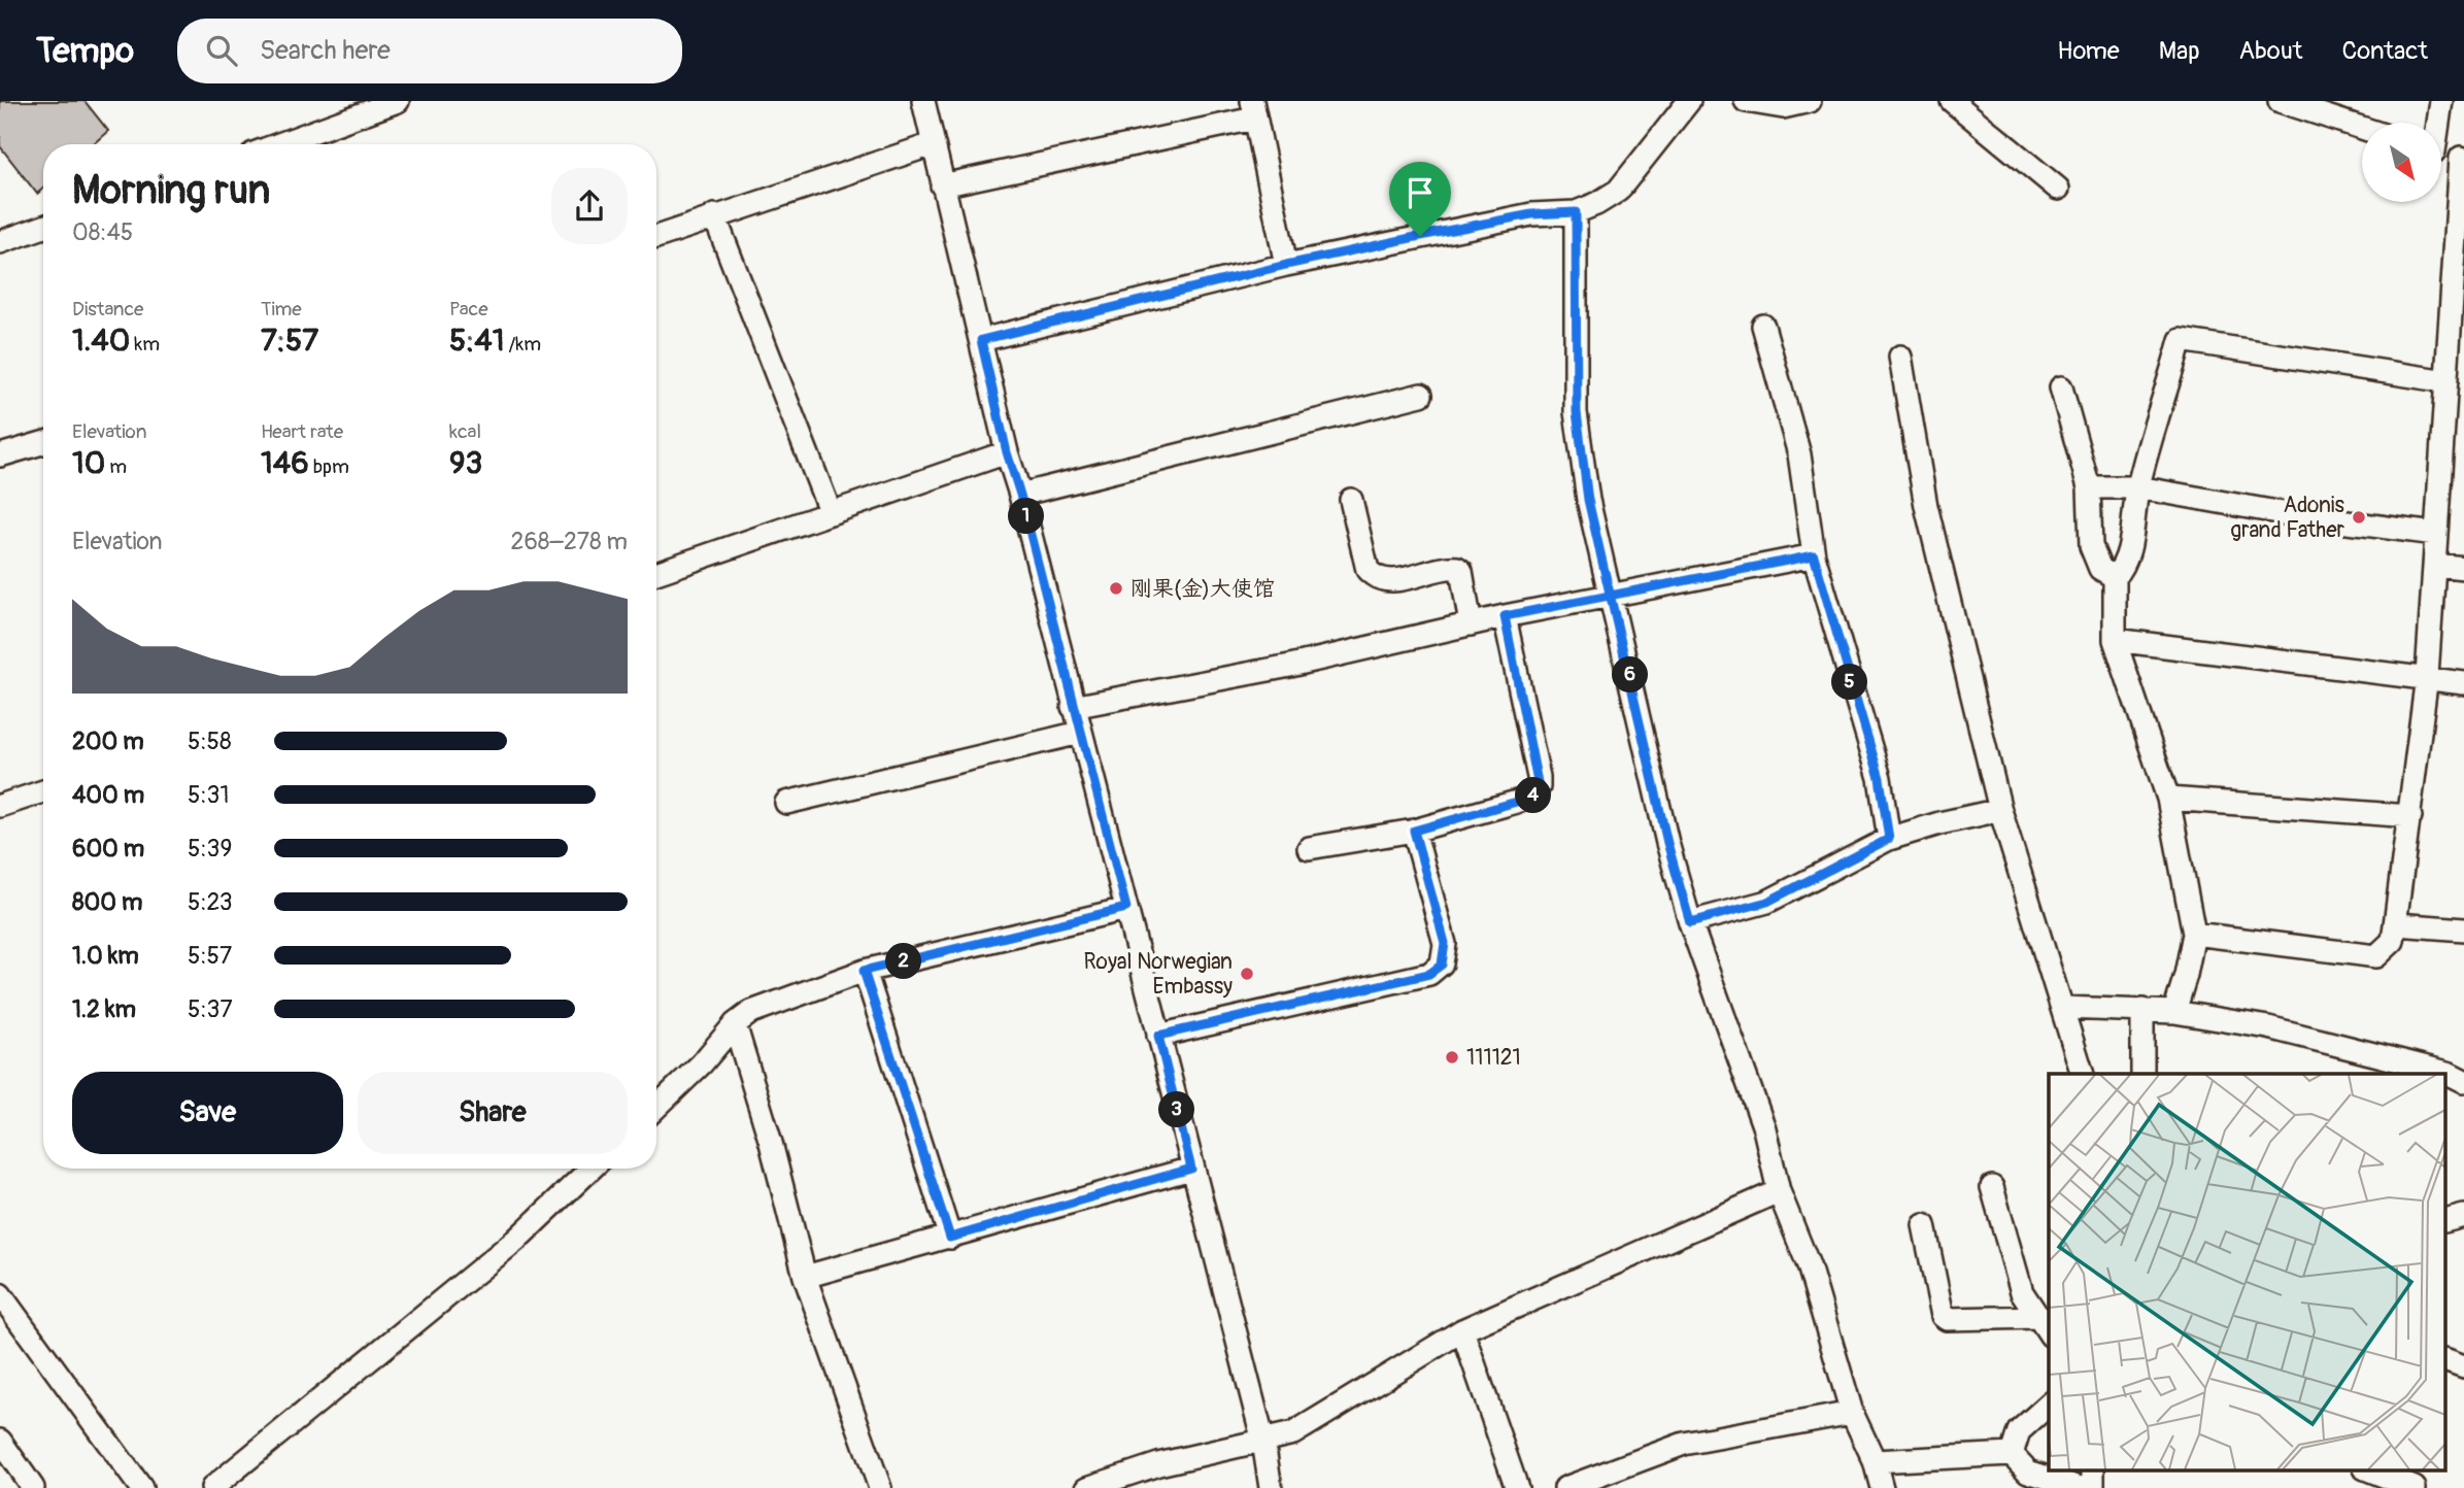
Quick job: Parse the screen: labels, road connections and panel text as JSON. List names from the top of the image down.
{
  "places": [
    "Adonis grand Father",
    "刚果(金)大使馆",
    "Royal Norwegian Embassy",
    "111121"
  ],
  "north": "bottom right",
  "page": {
    "header": "Tempo",
    "search": "Search here",
    "nav": [
      "Home",
      "Map",
      "About",
      "Contact"
    ],
    "heading": ["Morning run", "08:45"],
    "stats": [
      ["Distance", "1.40 km"],
      ["Time", "7:57"],
      ["Pace", "5:41 /km"],
      ["Elevation", "10 m"],
      ["Heart rate", "146 bpm"],
      ["kcal", "93"]
    ],
    "pins": [
      "1",
      "6",
      "5",
      "4",
      "2",
      "3"
    ],
    "chart": ["Elevation", "268–278 m"],
    "list": [
      {
        "name": "200 m",
        "note": "5:58"
      },
      {
        "name": "400 m",
        "note": "5:31"
      },
      {
        "name": "600 m",
        "note": "5:39"
      },
      {
        "name": "800 m",
        "note": "5:23"
      },
      {
        "name": "1.0 km",
        "note": "5:57"
      },
      {
        "name": "1.2 km",
        "note": "5:37"
      }
    ],
    "buttons": ["Save", "Share"]
  }
}
